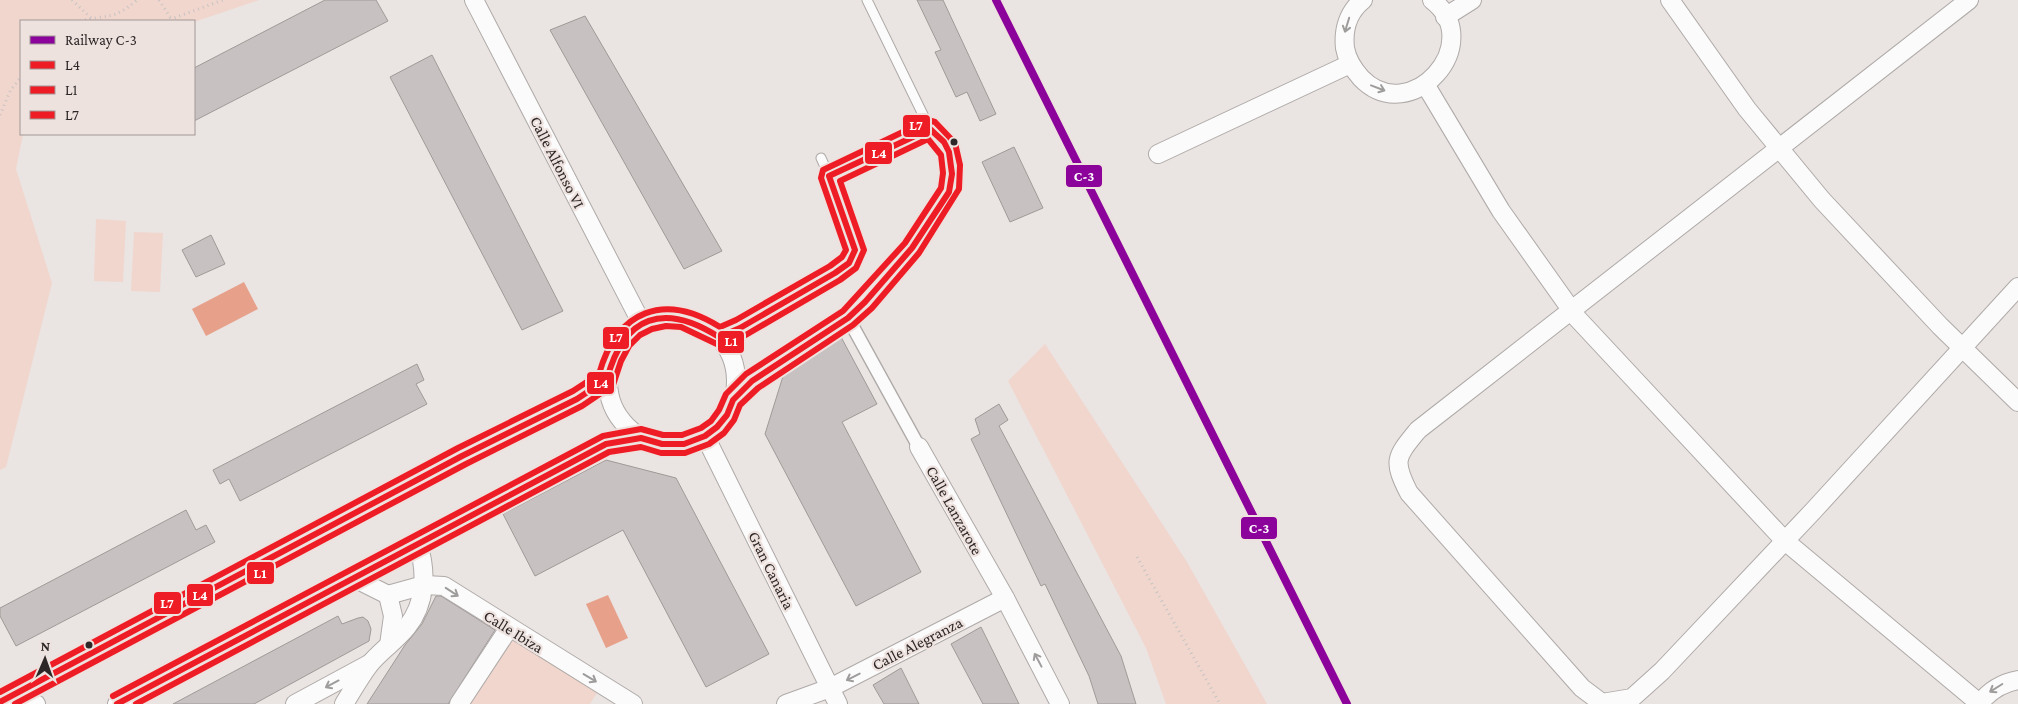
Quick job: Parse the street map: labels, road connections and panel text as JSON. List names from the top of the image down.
{
  "streets": {
    "street": [
      "Calle Alfonso VI",
      "Calle Lanzarote",
      "Gran Canaria",
      "Calle Ibiza",
      "Calle Alegranza"
    ]
  },
  "crossings": [
    ["Calle Alfonso VI", "Gran Canaria"],
    ["Calle Lanzarote", "Calle Alegranza"],
    ["Gran Canaria", "Calle Alegranza"]
  ],
  "one_way": ["Calle Ibiza", "Calle Alegranza"],
  "lines": [
    "rail line C-3",
    "transit line L7",
    "transit line L4",
    "transit line L1"
  ],
  "legend": [
    "Railway C-3",
    "L4",
    "L1",
    "L7"
  ],
  "north": "top"
}
